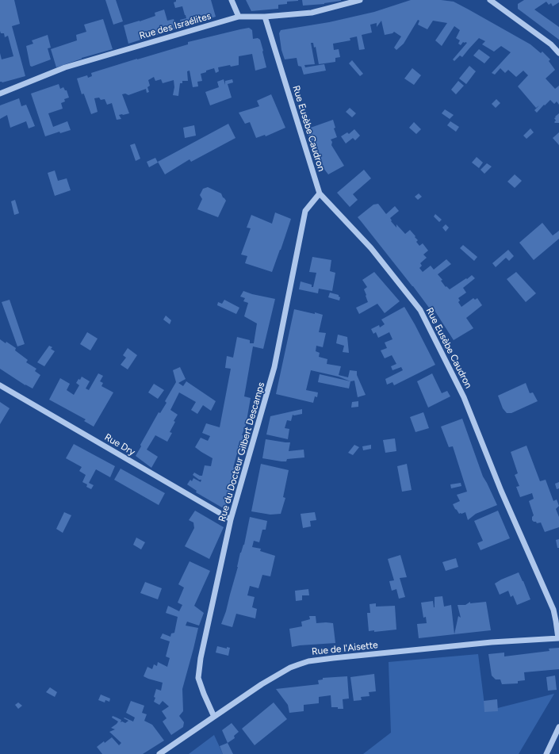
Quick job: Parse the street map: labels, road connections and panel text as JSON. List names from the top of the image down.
{
  "streets": {
    "street": [
      "Rue des Israélites",
      "Rue Eusèbe Caudron",
      "Rue Dry",
      "Rue du Docteur Gilbert Descamps",
      "Rue de l'Aisette"
    ]
  },
  "crossings": [
    ["Rue des Israélites", "Rue Eusèbe Caudron"],
    ["Rue Eusèbe Caudron", "Rue du Docteur Gilbert Descamps"],
    ["Rue Eusèbe Caudron", "Rue de l'Aisette"],
    ["Rue Dry", "Rue du Docteur Gilbert Descamps"],
    ["Rue du Docteur Gilbert Descamps", "Rue de l'Aisette"]
  ]
}
